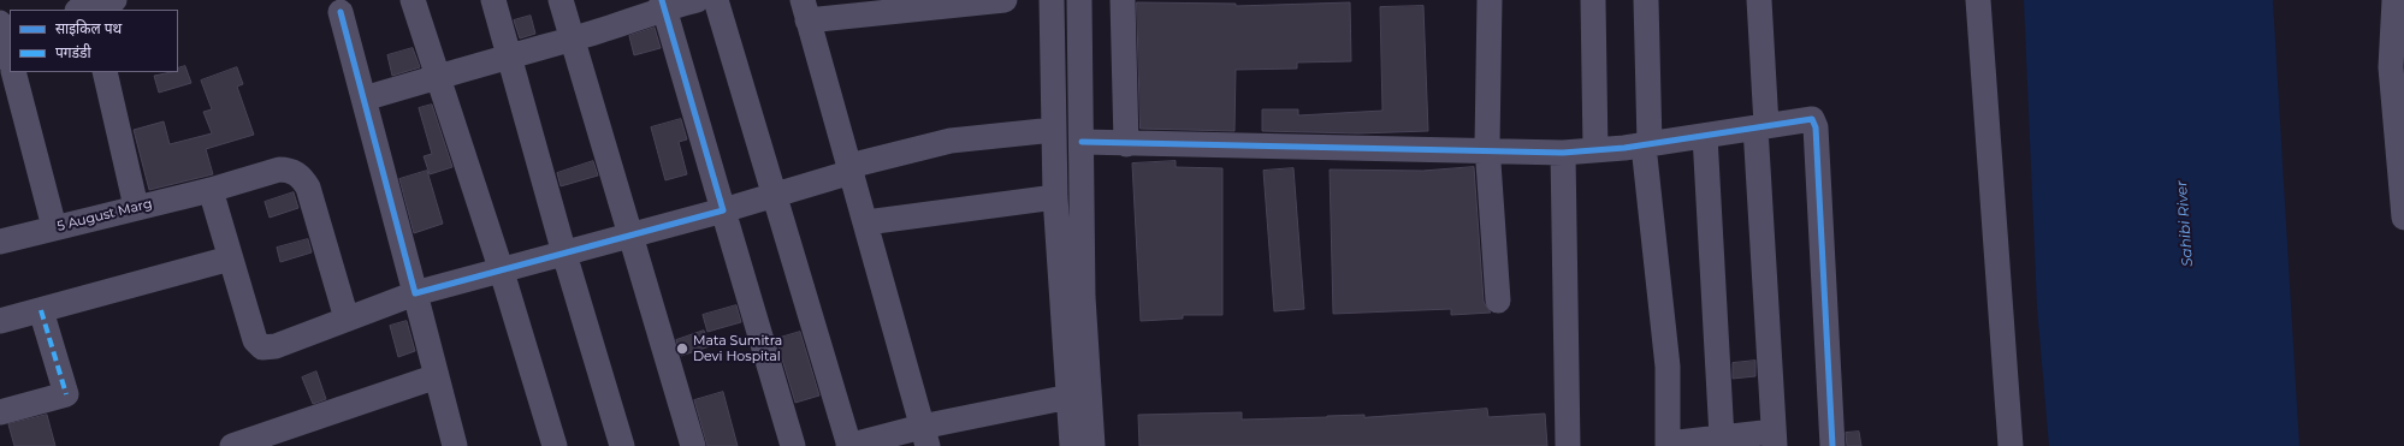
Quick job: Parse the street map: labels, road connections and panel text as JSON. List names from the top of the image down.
{
  "streets": {
    "street": ["5 August Marg"]
  },
  "water": ["Sahibi River"],
  "places": ["Mata Sumitra Devi Hospital"],
  "legend": ["साइकिल पथ", "पगडंडी"]
}
